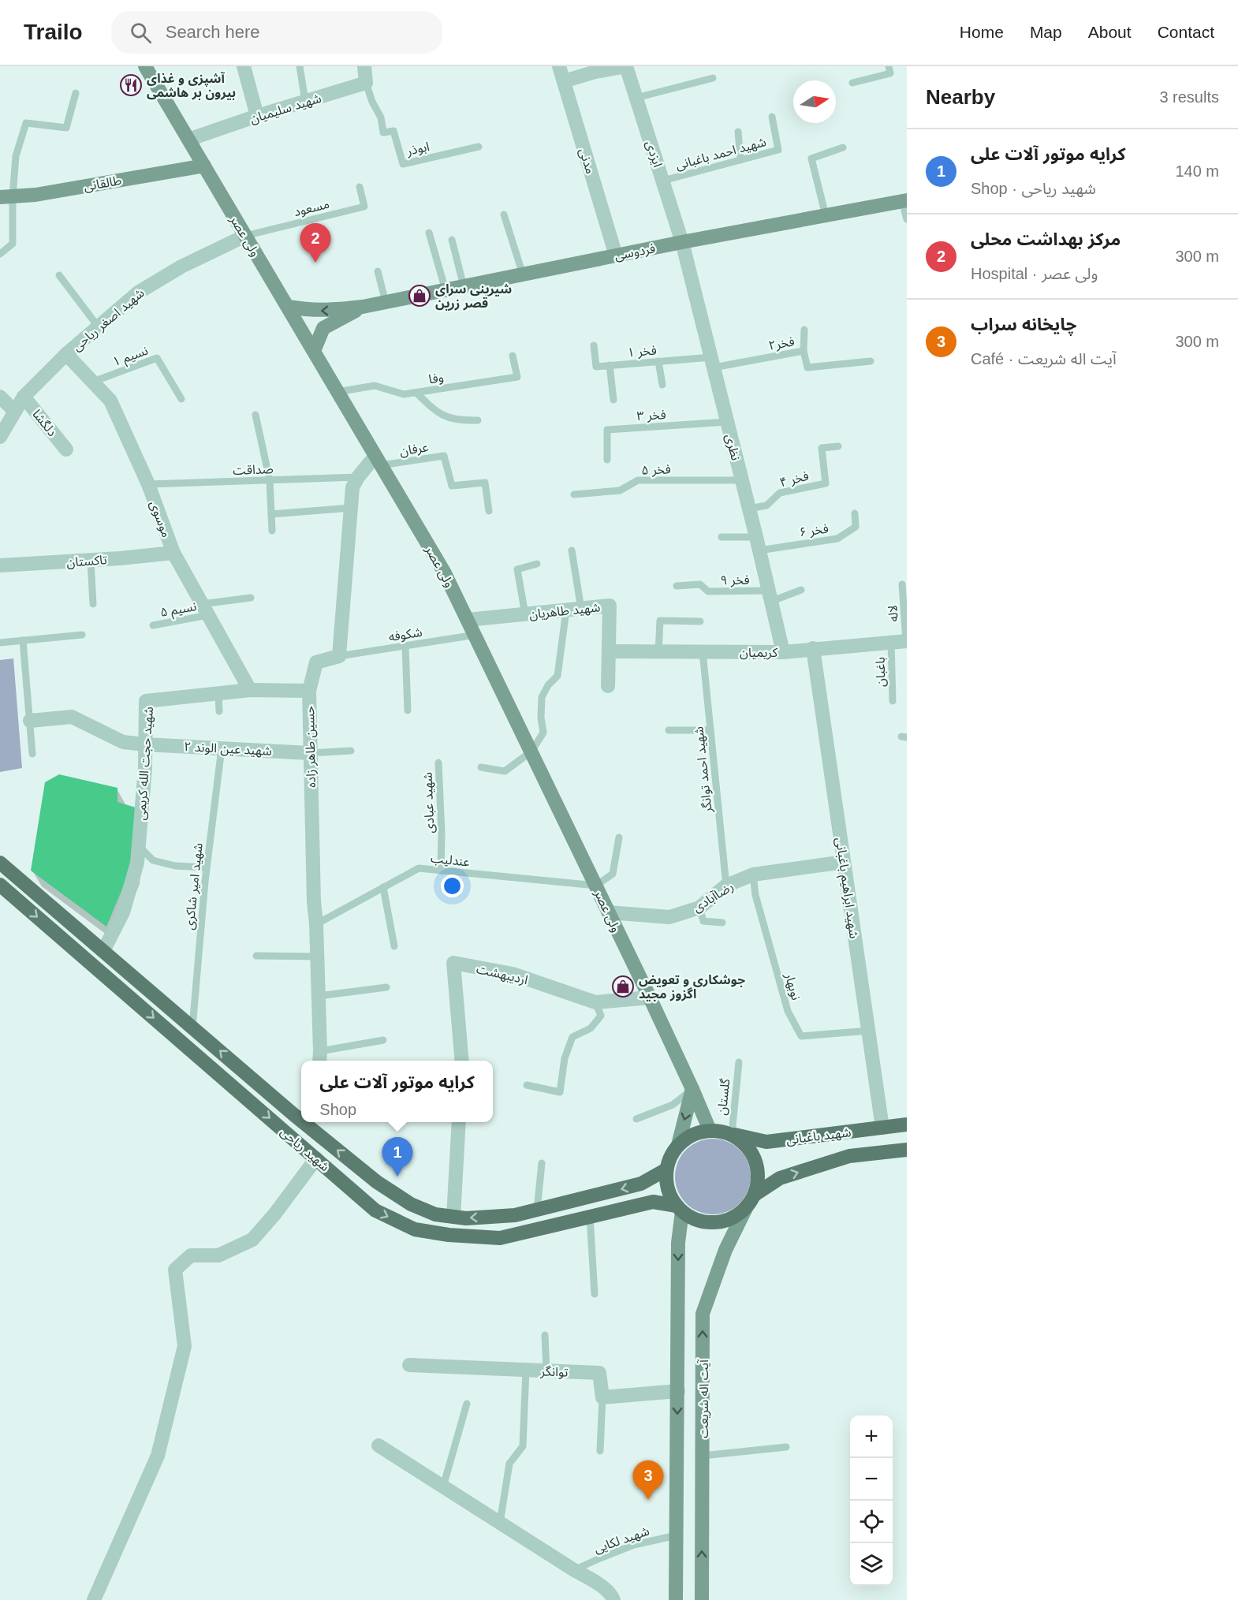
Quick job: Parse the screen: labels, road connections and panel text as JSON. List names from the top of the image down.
{
  "streets": {
    "main road": ["شهید باغبانی", "شهید ریاحی"],
    "street": [
      "شهید سلیمیان",
      "ایزدی",
      "مدنی",
      "طالقانی",
      "ولی عصر",
      "فردوسی",
      "شهید اصغر ریاحی",
      "دلگشا",
      "نظری",
      "موسوی",
      "تاکستان",
      "شهید طاهریان",
      "کریمیان",
      "حسین طاهر زاده",
      "شهید عین الوند ۲",
      "شهید حجت الله کریمی",
      "شهید ابراهیم باغبانی",
      "رضاآبادی",
      "اردیبهشت",
      "توانگر",
      "آیت اله شریعت"
    ],
    "lane": [
      "ابوذر",
      "شهید احمد باغبانی",
      "مسعود",
      "فخر۲",
      "فخر ۱",
      "نسیم ۱",
      "وفا",
      "فخر ۳",
      "عرفان",
      "صداقت",
      "فخر ۵",
      "فخر ۴",
      "فخر ۶",
      "فخر ۹",
      "نسیم ۵",
      "لاله",
      "شکوفه",
      "باغبان",
      "شهید احمد توانگر",
      "شهید عبادی",
      "عندلیب",
      "شهید امیر شاکری",
      "نوبهار",
      "گلستان",
      "شهید لکایی"
    ]
  },
  "crossings": [
    ["شهید سلیمیان", "ابوذر"],
    ["شهید سلیمیان", "ولی عصر"],
    ["شهید احمد باغبانی", "ایزدی"],
    ["ایزدی", "فردوسی"],
    ["ایزدی", "نظری"],
    ["مدنی", "فردوسی"],
    ["طالقانی", "ولی عصر"],
    ["مسعود", "ولی عصر"],
    ["مسعود", "شهید اصغر ریاحی"],
    ["ولی عصر", "فردوسی"],
    ["ولی عصر", "شهید اصغر ریاحی"],
    ["ولی عصر", "وفا"],
    ["ولی عصر", "عرفان"],
    ["ولی عصر", "شهید طاهریان"],
    ["ولی عصر", "شکوفه"],
    ["ولی عصر", "عندلیب"],
    ["ولی عصر", "رضاآبادی"],
    ["ولی عصر", "اردیبهشت"],
    ["ولی عصر", "گلستان"],
    ["ولی عصر", "شهید باغبانی"],
    ["ولی عصر", "شهید ریاحی"],
    ["ولی عصر", "آیت اله شریعت"],
    ["فردوسی", "نظری"],
    ["شهید اصغر ریاحی", "دلگشا"],
    ["شهید اصغر ریاحی", "موسوی"],
    ["فخر۲", "فخر ۱"],
    ["فخر۲", "نظری"],
    ["فخر ۱", "نظری"],
    ["نسیم ۱", "موسوی"],
    ["فخر ۳", "نظری"],
    ["نظری", "فخر ۵"],
    ["نظری", "فخر ۴"],
    ["نظری", "فخر ۶"],
    ["نظری", "فخر ۹"],
    ["نظری", "کریمیان"],
    ["صداقت", "موسوی"],
    ["موسوی", "تاکستان"],
    ["موسوی", "نسیم ۵"],
    ["موسوی", "شهید حجت الله کریمی"],
    ["شهید طاهریان", "کریمیان"],
    ["لاله", "کریمیان"],
    ["شکوفه", "حسین طاهر زاده"],
    ["کریمیان", "باغبان"],
    ["کریمیان", "شهید احمد توانگر"],
    ["کریمیان", "شهید ابراهیم باغبانی"],
    ["حسین طاهر زاده", "شهید عین الوند ۲"],
    ["حسین طاهر زاده", "شهید حجت الله کریمی"],
    ["حسین طاهر زاده", "عندلیب"],
    ["شهید عین الوند ۲", "شهید حجت الله کریمی"],
    ["شهید عین الوند ۲", "شهید امیر شاکری"],
    ["شهید حجت الله کریمی", "شهید ریاحی"],
    ["شهید احمد توانگر", "رضاآبادی"],
    ["شهید عبادی", "عندلیب"],
    ["شهید امیر شاکری", "شهید ریاحی"],
    ["شهید ابراهیم باغبانی", "رضاآبادی"],
    ["شهید ابراهیم باغبانی", "نوبهار"],
    ["شهید ابراهیم باغبانی", "شهید باغبانی"],
    ["رضاآبادی", "نوبهار"],
    ["گلستان", "شهید باغبانی"],
    ["گلستان", "شهید ریاحی"],
    ["گلستان", "آیت اله شریعت"],
    ["شهید باغبانی", "شهید ریاحی"],
    ["شهید باغبانی", "آیت اله شریعت"],
    ["شهید ریاحی", "آیت اله شریعت"],
    ["آیت اله شریعت", "شهید لکایی"]
  ],
  "places": {
    "restaurant": ["آشپزی و غذای بیرون بر هاشمی"],
    "shop": ["شیرینی سرای قصر زرین", "جوشکاری و تعویض اگزوز مجید"]
  },
  "north": "right",
  "page": {
    "header": "Trailo",
    "search": "Search here",
    "nav": [
      "Home",
      "Map",
      "About",
      "Contact"
    ],
    "heading": ["Nearby", "3 results"],
    "list": [
      {
        "mark": "1",
        "name": "کرایه موتور آلات علی",
        "note": "Shop · شهید ریاحی",
        "value": "140 m"
      },
      {
        "mark": "2",
        "name": "مرکز بهداشت محلی",
        "note": "Hospital · ولی عصر",
        "value": "300 m"
      },
      {
        "mark": "3",
        "name": "چایخانه سراب",
        "note": "Café · آیت اله شریعت",
        "value": "300 m"
      }
    ],
    "pins": ["2", "1", "3"],
    "popup": ["کرایه موتور آلات علی", "Shop"],
    "map_buttons": ["+", "−"]
  }
}
